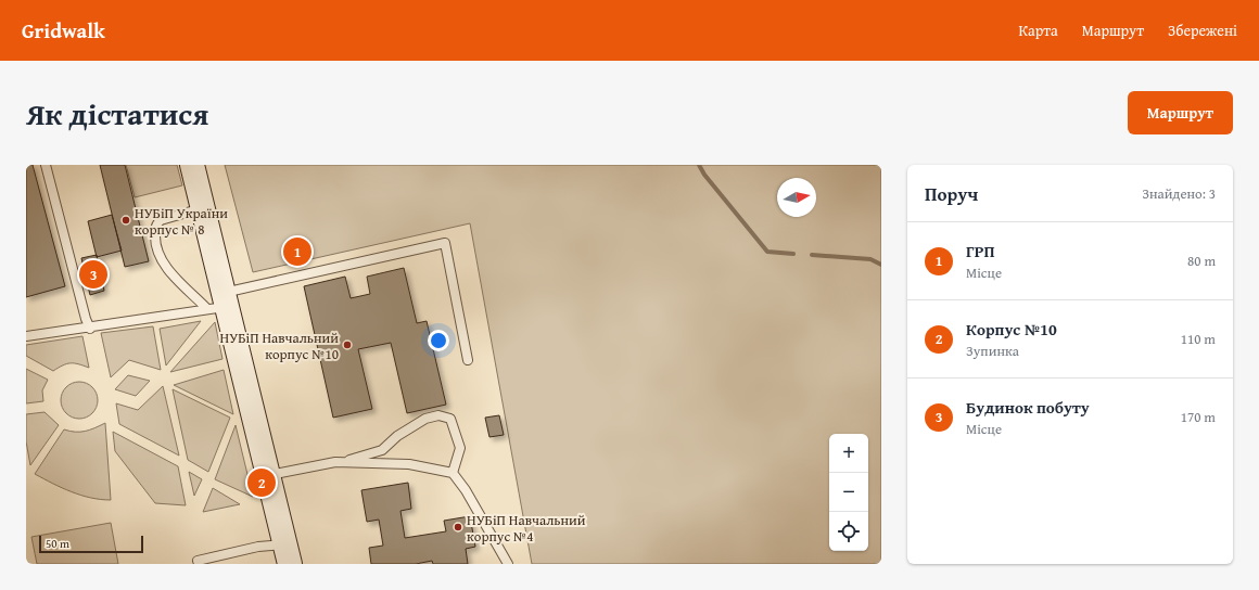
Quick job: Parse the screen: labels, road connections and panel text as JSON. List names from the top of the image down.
{
  "places": ["НУБіП України корпус № 8", "НУБіП Навчальний корпус №10", "НУБіП Навчальний корпус №4"],
  "scale_bar": "50 m",
  "north": "right",
  "page": {
    "header": "Gridwalk",
    "nav": ["Карта", "Маршрут", "Збережені"],
    "title": "Як дістатися",
    "buttons": "Маршрут",
    "heading": ["Поруч", "Знайдено: 3"],
    "list": [
      {
        "mark": "1",
        "name": "ГРП",
        "note": "Місце",
        "value": "80 m"
      },
      {
        "mark": "2",
        "name": "Корпус №10",
        "note": "Зупинка",
        "value": "110 m"
      },
      {
        "mark": "3",
        "name": "Будинок побуту",
        "note": "Місце",
        "value": "170 m"
      }
    ],
    "pins": ["1", "3", "2"],
    "map_buttons": ["+", "−"],
    "scale": "50 m"
  }
}
